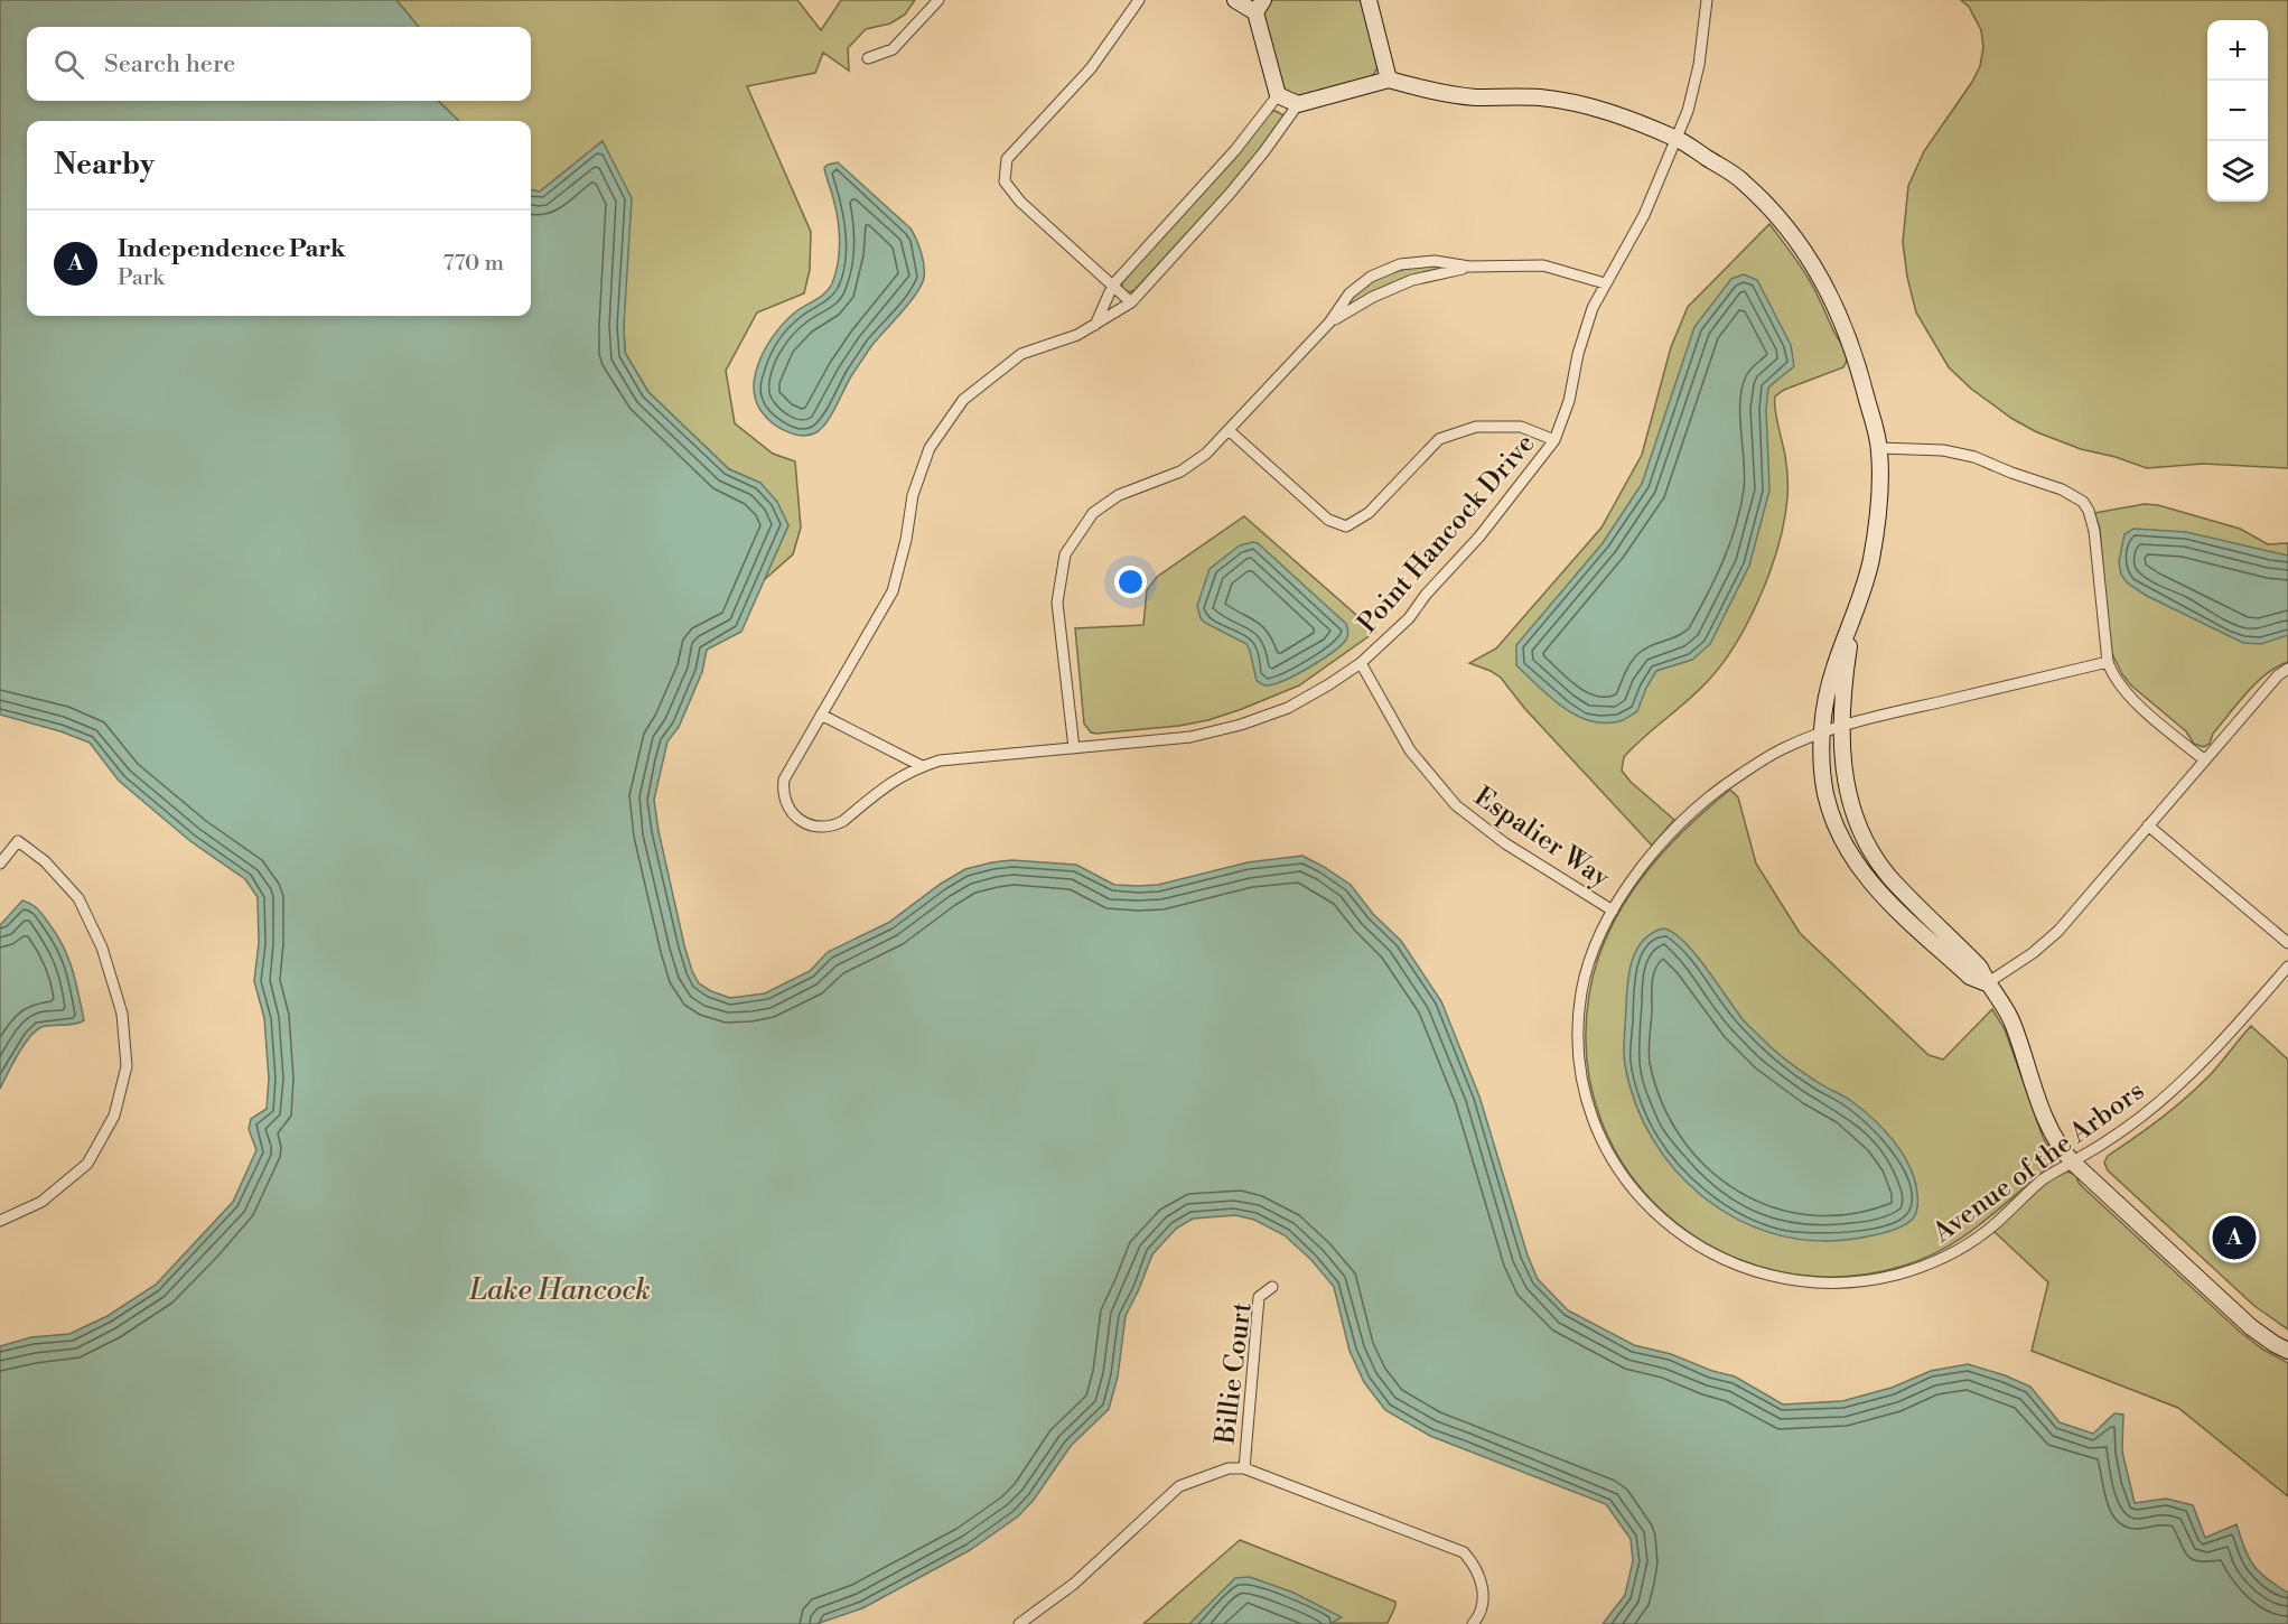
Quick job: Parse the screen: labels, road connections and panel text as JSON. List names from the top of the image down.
{
  "streets": {
    "street": [
      "Point Hancock Drive",
      "Espalier Way",
      "Avenue of the Arbors",
      "Billie Court"
    ]
  },
  "crossings": [
    ["Point Hancock Drive", "Espalier Way"],
    ["Espalier Way", "Avenue of the Arbors"]
  ],
  "water": ["Lake Hancock"],
  "page": {
    "map_buttons": ["+", "−"],
    "search": "Search here",
    "heading": "Nearby",
    "list": [
      {
        "mark": "A",
        "name": "Independence Park",
        "note": "Park",
        "value": "770 m"
      }
    ],
    "pins": "A"
  }
}
